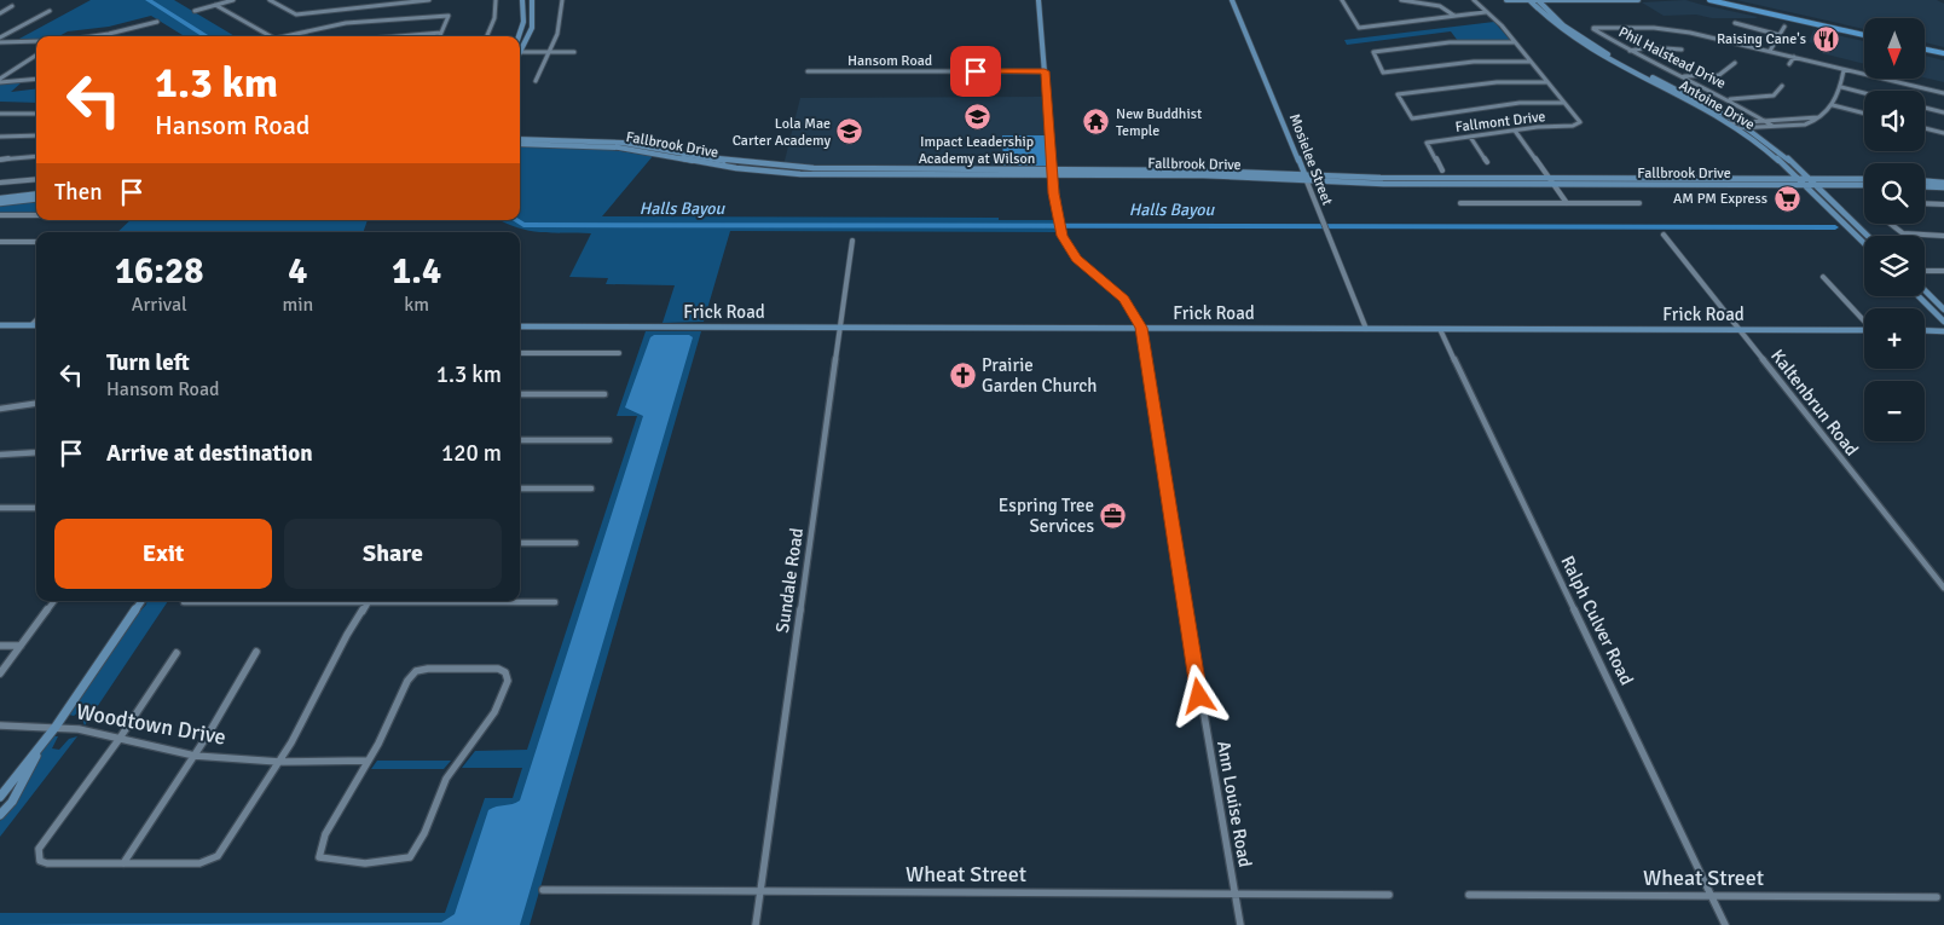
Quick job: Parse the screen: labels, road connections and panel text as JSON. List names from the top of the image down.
{
  "streets": {
    "main road": [
      "Antoine Drive",
      "Fallbrook Drive",
      "Mosielee Street",
      "Frick Road",
      "Ann Louise Road"
    ],
    "street": [
      "Phil Halstead Drive",
      "Hansom Road",
      "Fallmont Drive",
      "Kaltenbrun Road",
      "Sundale Road",
      "Ralph Culver Road",
      "Woodtown Drive",
      "Wheat Street"
    ]
  },
  "crossings": [
    ["Hansom Road", "Ann Louise Road"],
    ["Antoine Drive", "Fallbrook Drive"],
    ["Fallbrook Drive", "Mosielee Street"],
    ["Fallbrook Drive", "Ann Louise Road"],
    ["Mosielee Street", "Frick Road"],
    ["Frick Road", "Kaltenbrun Road"],
    ["Frick Road", "Sundale Road"],
    ["Frick Road", "Ralph Culver Road"],
    ["Frick Road", "Ann Louise Road"],
    ["Sundale Road", "Wheat Street"],
    ["Ralph Culver Road", "Wheat Street"],
    ["Ann Louise Road", "Wheat Street"]
  ],
  "water": ["Halls Bayou"],
  "places": {
    "restaurant": ["Raising Cane's"],
    "school or university": ["Impact Leadership Academy at Wilson", "Lola Mae Carter Academy"],
    "temple": ["New Buddhist Temple"],
    "supermarket": ["AM PM Express"],
    "church": ["Prairie Garden Church"],
    "office": ["Espring Tree Services"]
  },
  "north": "bottom",
  "page": {
    "map_buttons": ["+", "−"],
    "turn": ["1.3 km", "Hansom Road"],
    "then": "Then",
    "eta": [
      "16:28",
      "Arrival",
      "4",
      "min",
      "1.4",
      "km"
    ],
    "list": [
      {
        "name": "Turn left",
        "note": "Hansom Road",
        "value": "1.3 km"
      },
      {
        "name": "Arrive at destination",
        "value": "120 m"
      }
    ],
    "buttons": ["Exit", "Share"]
  }
}
